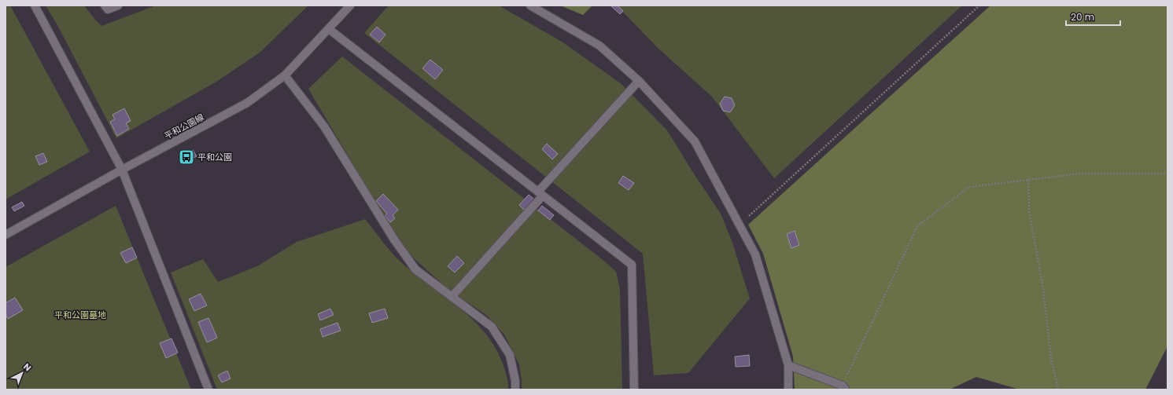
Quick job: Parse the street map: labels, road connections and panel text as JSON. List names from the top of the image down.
{
  "streets": {
    "street": ["平和公園線"]
  },
  "parks": ["平和公園墓地"],
  "places": {
    "bus stop": ["平和公園"]
  },
  "scale_bar": "20 m",
  "north": "top right"
}
